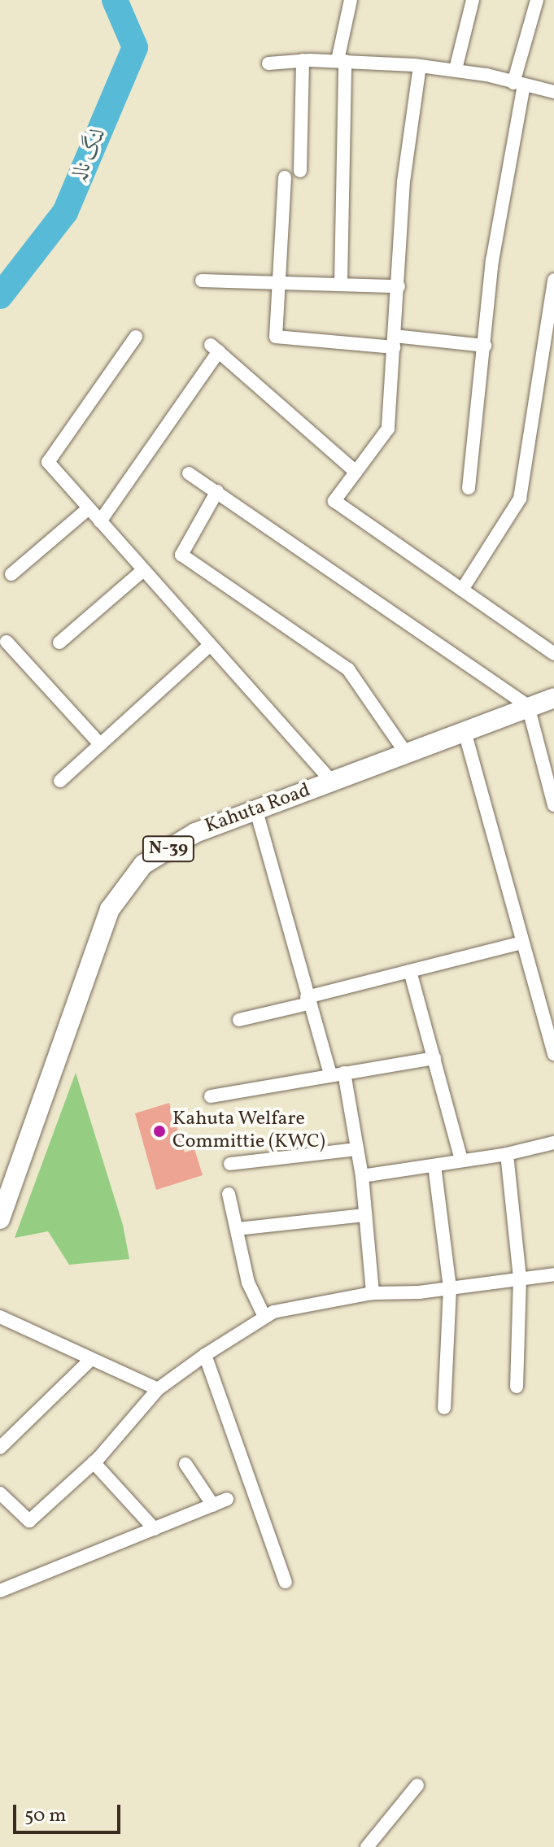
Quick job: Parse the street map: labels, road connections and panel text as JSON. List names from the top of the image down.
{
  "streets": {
    "highway": ["Kahuta Road", "N-39"]
  },
  "water": ["لنگ نالہ"],
  "places": ["Kahuta Welfare Committie (KWC)"],
  "scale_bar": "50 m"
}
